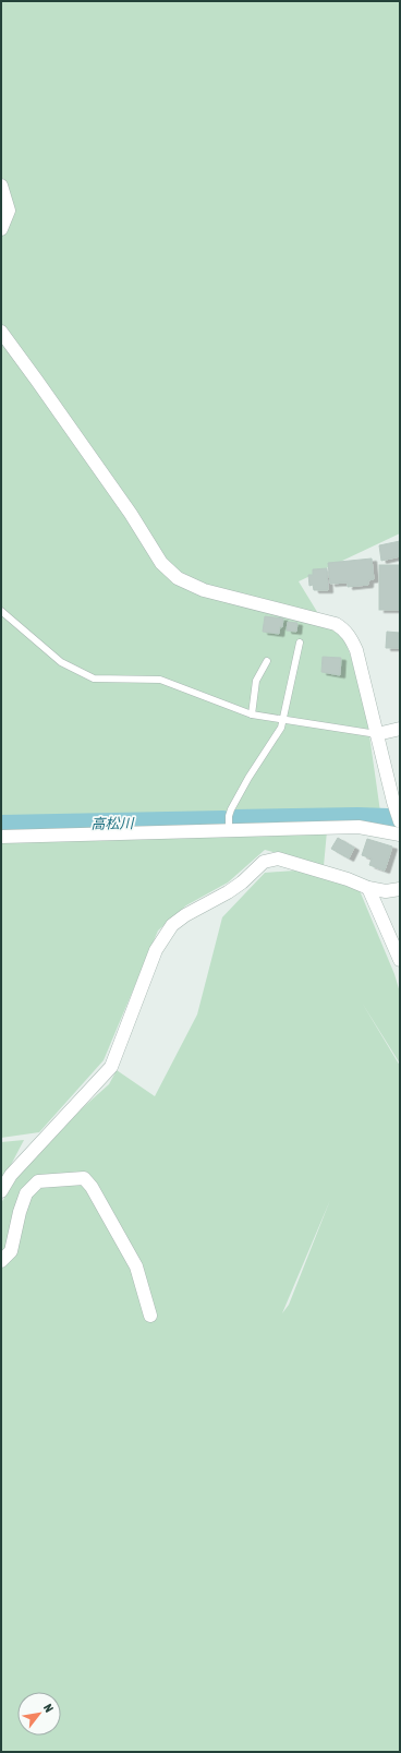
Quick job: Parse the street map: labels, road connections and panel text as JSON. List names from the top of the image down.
{
  "water": ["高松川"],
  "north": "top right"
}
